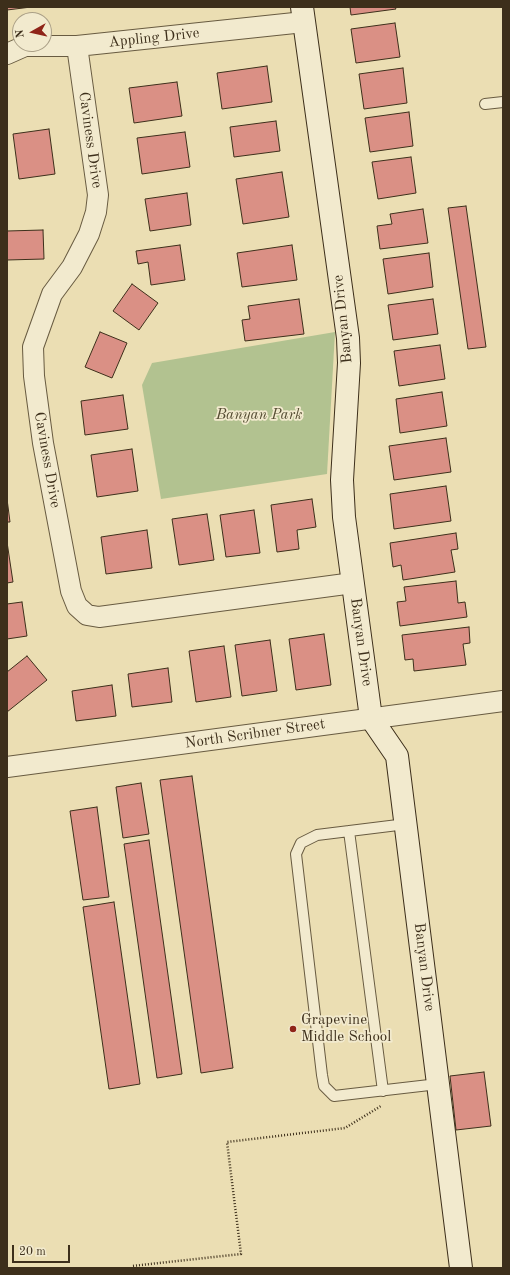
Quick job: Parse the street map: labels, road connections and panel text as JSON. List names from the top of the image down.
{
  "streets": {
    "street": [
      "Appling Drive",
      "Caviness Drive",
      "Banyan Drive",
      "North Scribner Street"
    ]
  },
  "crossings": [
    ["Appling Drive", "Caviness Drive"],
    ["Appling Drive", "Banyan Drive"],
    ["Caviness Drive", "Banyan Drive"],
    ["Banyan Drive", "North Scribner Street"]
  ],
  "parks": ["Banyan Park"],
  "places": ["Grapevine Middle School"],
  "scale_bar": "20 m",
  "north": "left"
}
